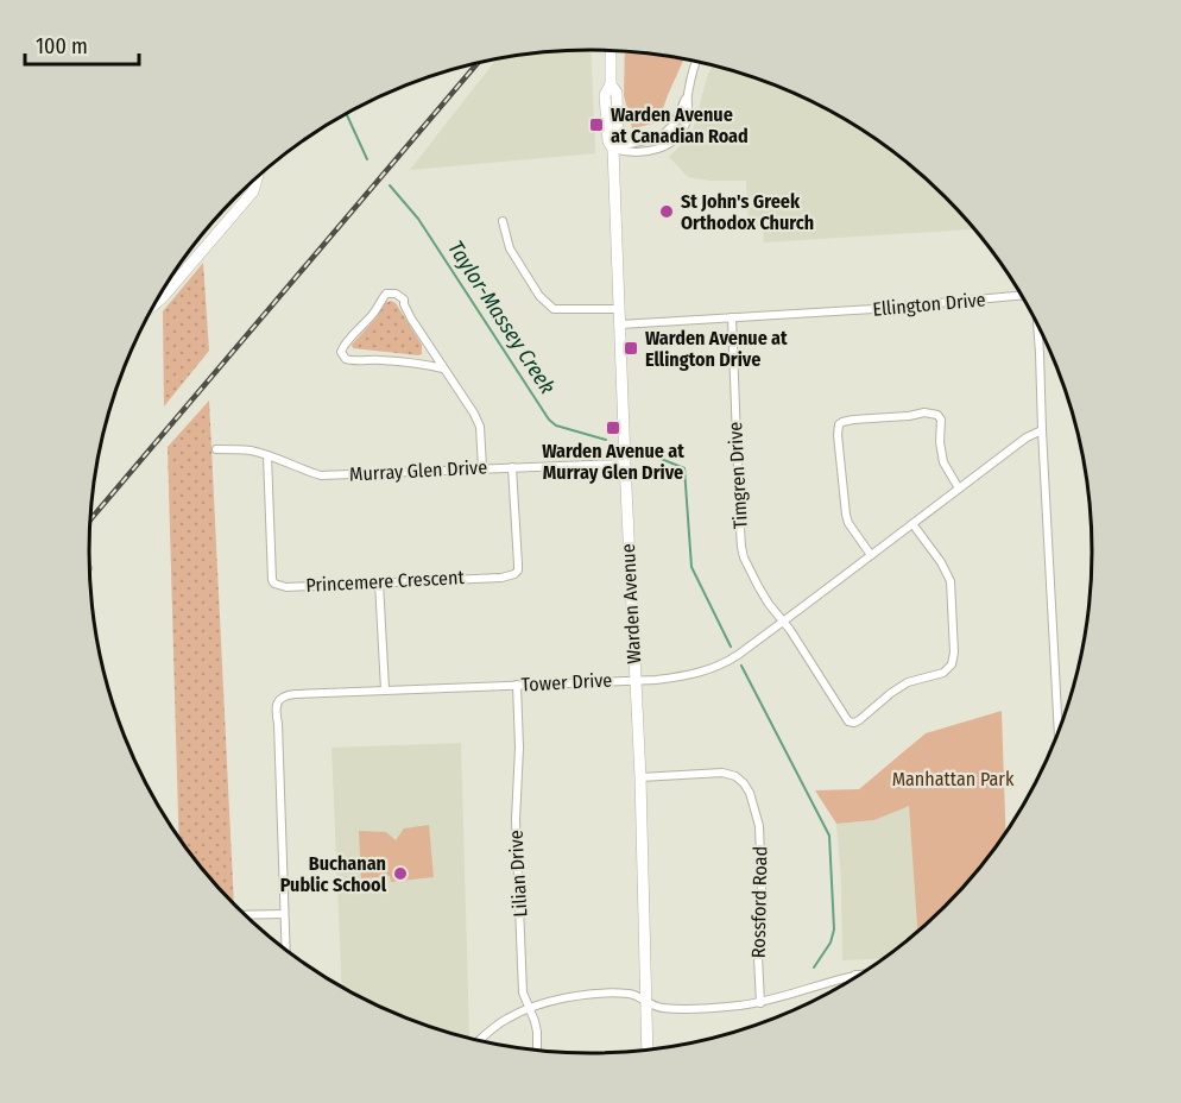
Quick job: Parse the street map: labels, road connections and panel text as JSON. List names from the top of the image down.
{
  "streets": {
    "main road": ["Warden Avenue"],
    "street": [
      "Ellington Drive",
      "Murray Glen Drive",
      "Timgren Drive",
      "Princemere Crescent",
      "Tower Drive",
      "Lilian Drive",
      "Rossford Road"
    ]
  },
  "crossings": [
    ["Ellington Drive", "Timgren Drive"],
    ["Ellington Drive", "Warden Avenue"],
    ["Ellington Drive", "Tower Drive"],
    ["Murray Glen Drive", "Princemere Crescent"],
    ["Murray Glen Drive", "Warden Avenue"],
    ["Timgren Drive", "Tower Drive"],
    ["Warden Avenue", "Tower Drive"],
    ["Warden Avenue", "Rossford Road"],
    ["Tower Drive", "Lilian Drive"]
  ],
  "water": ["Taylor-Massey Creek"],
  "parks": ["Manhattan Park"],
  "places": {
    "transit": ["Warden Avenue at Canadian Road", "Warden Avenue at Ellington Drive", "Warden Avenue at Murray Glen Drive"],
    "other": ["St John's Greek Orthodox Church", "Buchanan Public School"]
  },
  "scale_bar": "100 m"
}
